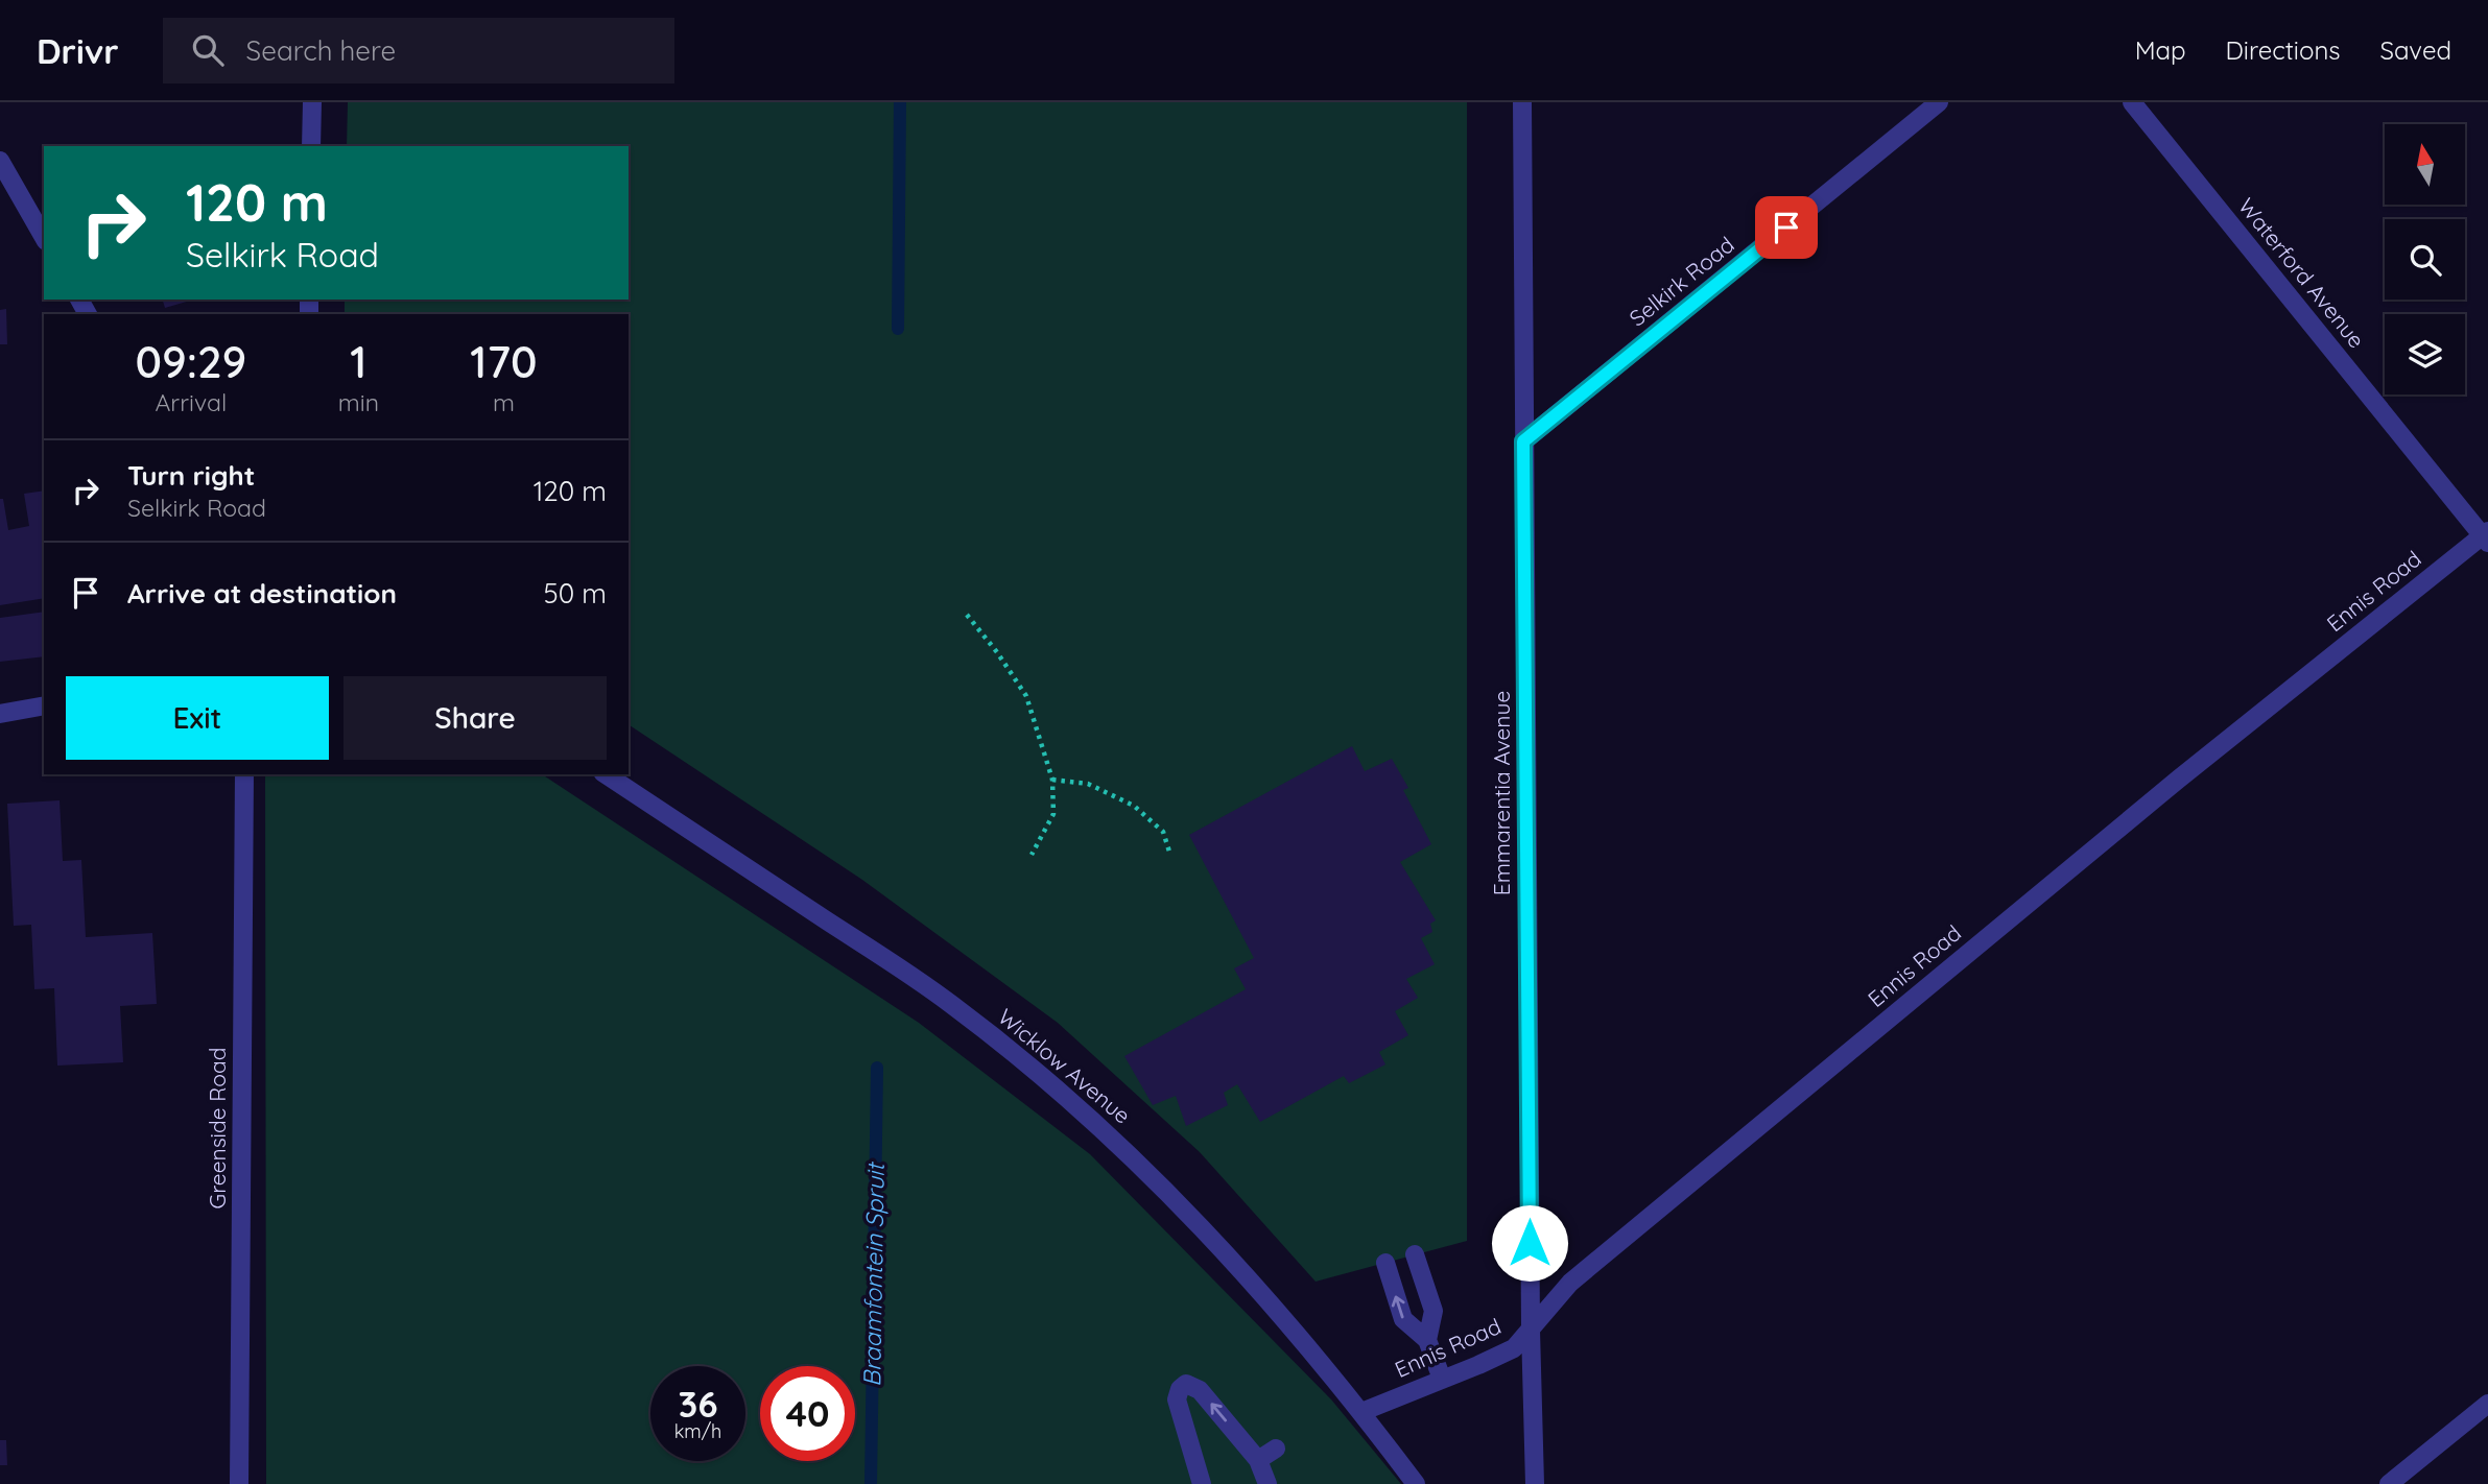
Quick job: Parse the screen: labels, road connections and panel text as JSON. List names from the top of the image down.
{
  "streets": {
    "street": [
      "Waterford Avenue",
      "Selkirk Road",
      "Ennis Road",
      "Emmarentia Avenue",
      "Wicklow Avenue",
      "Greenside Road"
    ]
  },
  "crossings": [
    ["Waterford Avenue", "Ennis Road"],
    ["Selkirk Road", "Emmarentia Avenue"],
    ["Ennis Road", "Emmarentia Avenue"],
    ["Ennis Road", "Wicklow Avenue"]
  ],
  "water": ["Braamfontein Spruit"],
  "north": "top",
  "page": {
    "header": "Drivr",
    "search": "Search here",
    "nav": ["Map", "Directions", "Saved"],
    "turn": ["120 m", "Selkirk Road"],
    "eta": [
      "09:29",
      "Arrival",
      "1",
      "min",
      "170",
      "m"
    ],
    "list": [
      {
        "name": "Turn right",
        "note": "Selkirk Road",
        "value": "120 m"
      },
      {
        "name": "Arrive at destination",
        "value": "50 m"
      }
    ],
    "buttons": ["Exit", "Share"],
    "speed": "36 km/h",
    "limit": "40"
  }
}
